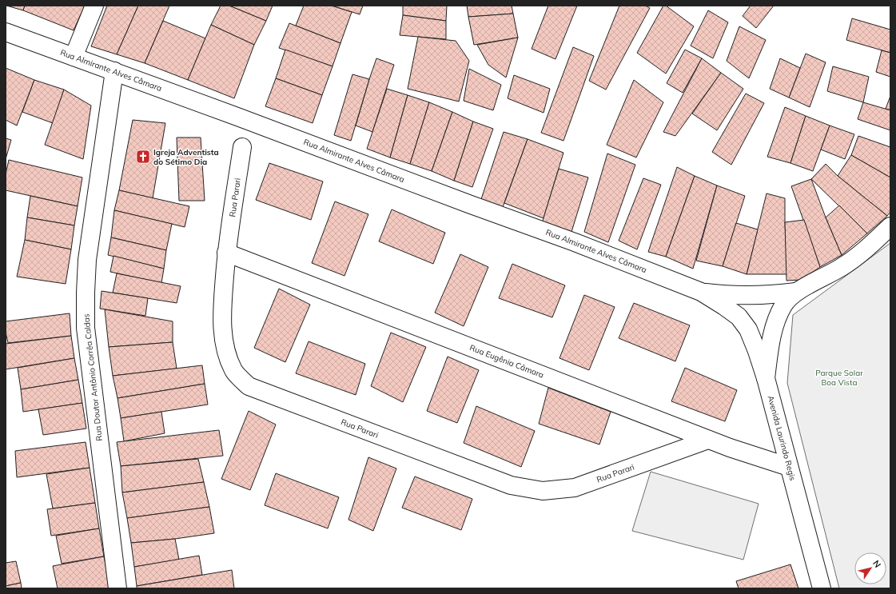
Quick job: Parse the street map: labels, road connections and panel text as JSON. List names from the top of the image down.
{
  "streets": {
    "street": [
      "Rua Almirante Alves Câmara",
      "Rua Parari",
      "Rua Eugênia Câmara",
      "Rua Doutor Antônio Corrêa Caldas",
      "Avenida Laurindo Regis"
    ]
  },
  "crossings": [
    ["Rua Almirante Alves Câmara", "Rua Doutor Antônio Corrêa Caldas"],
    ["Rua Almirante Alves Câmara", "Avenida Laurindo Regis"],
    ["Rua Parari", "Rua Eugênia Câmara"],
    ["Rua Eugênia Câmara", "Avenida Laurindo Regis"]
  ],
  "parks": ["Parque Solar Boa Vista"],
  "places": {
    "church": ["Igreja Adventista do Sétimo Dia"]
  },
  "north": "top right"
}
